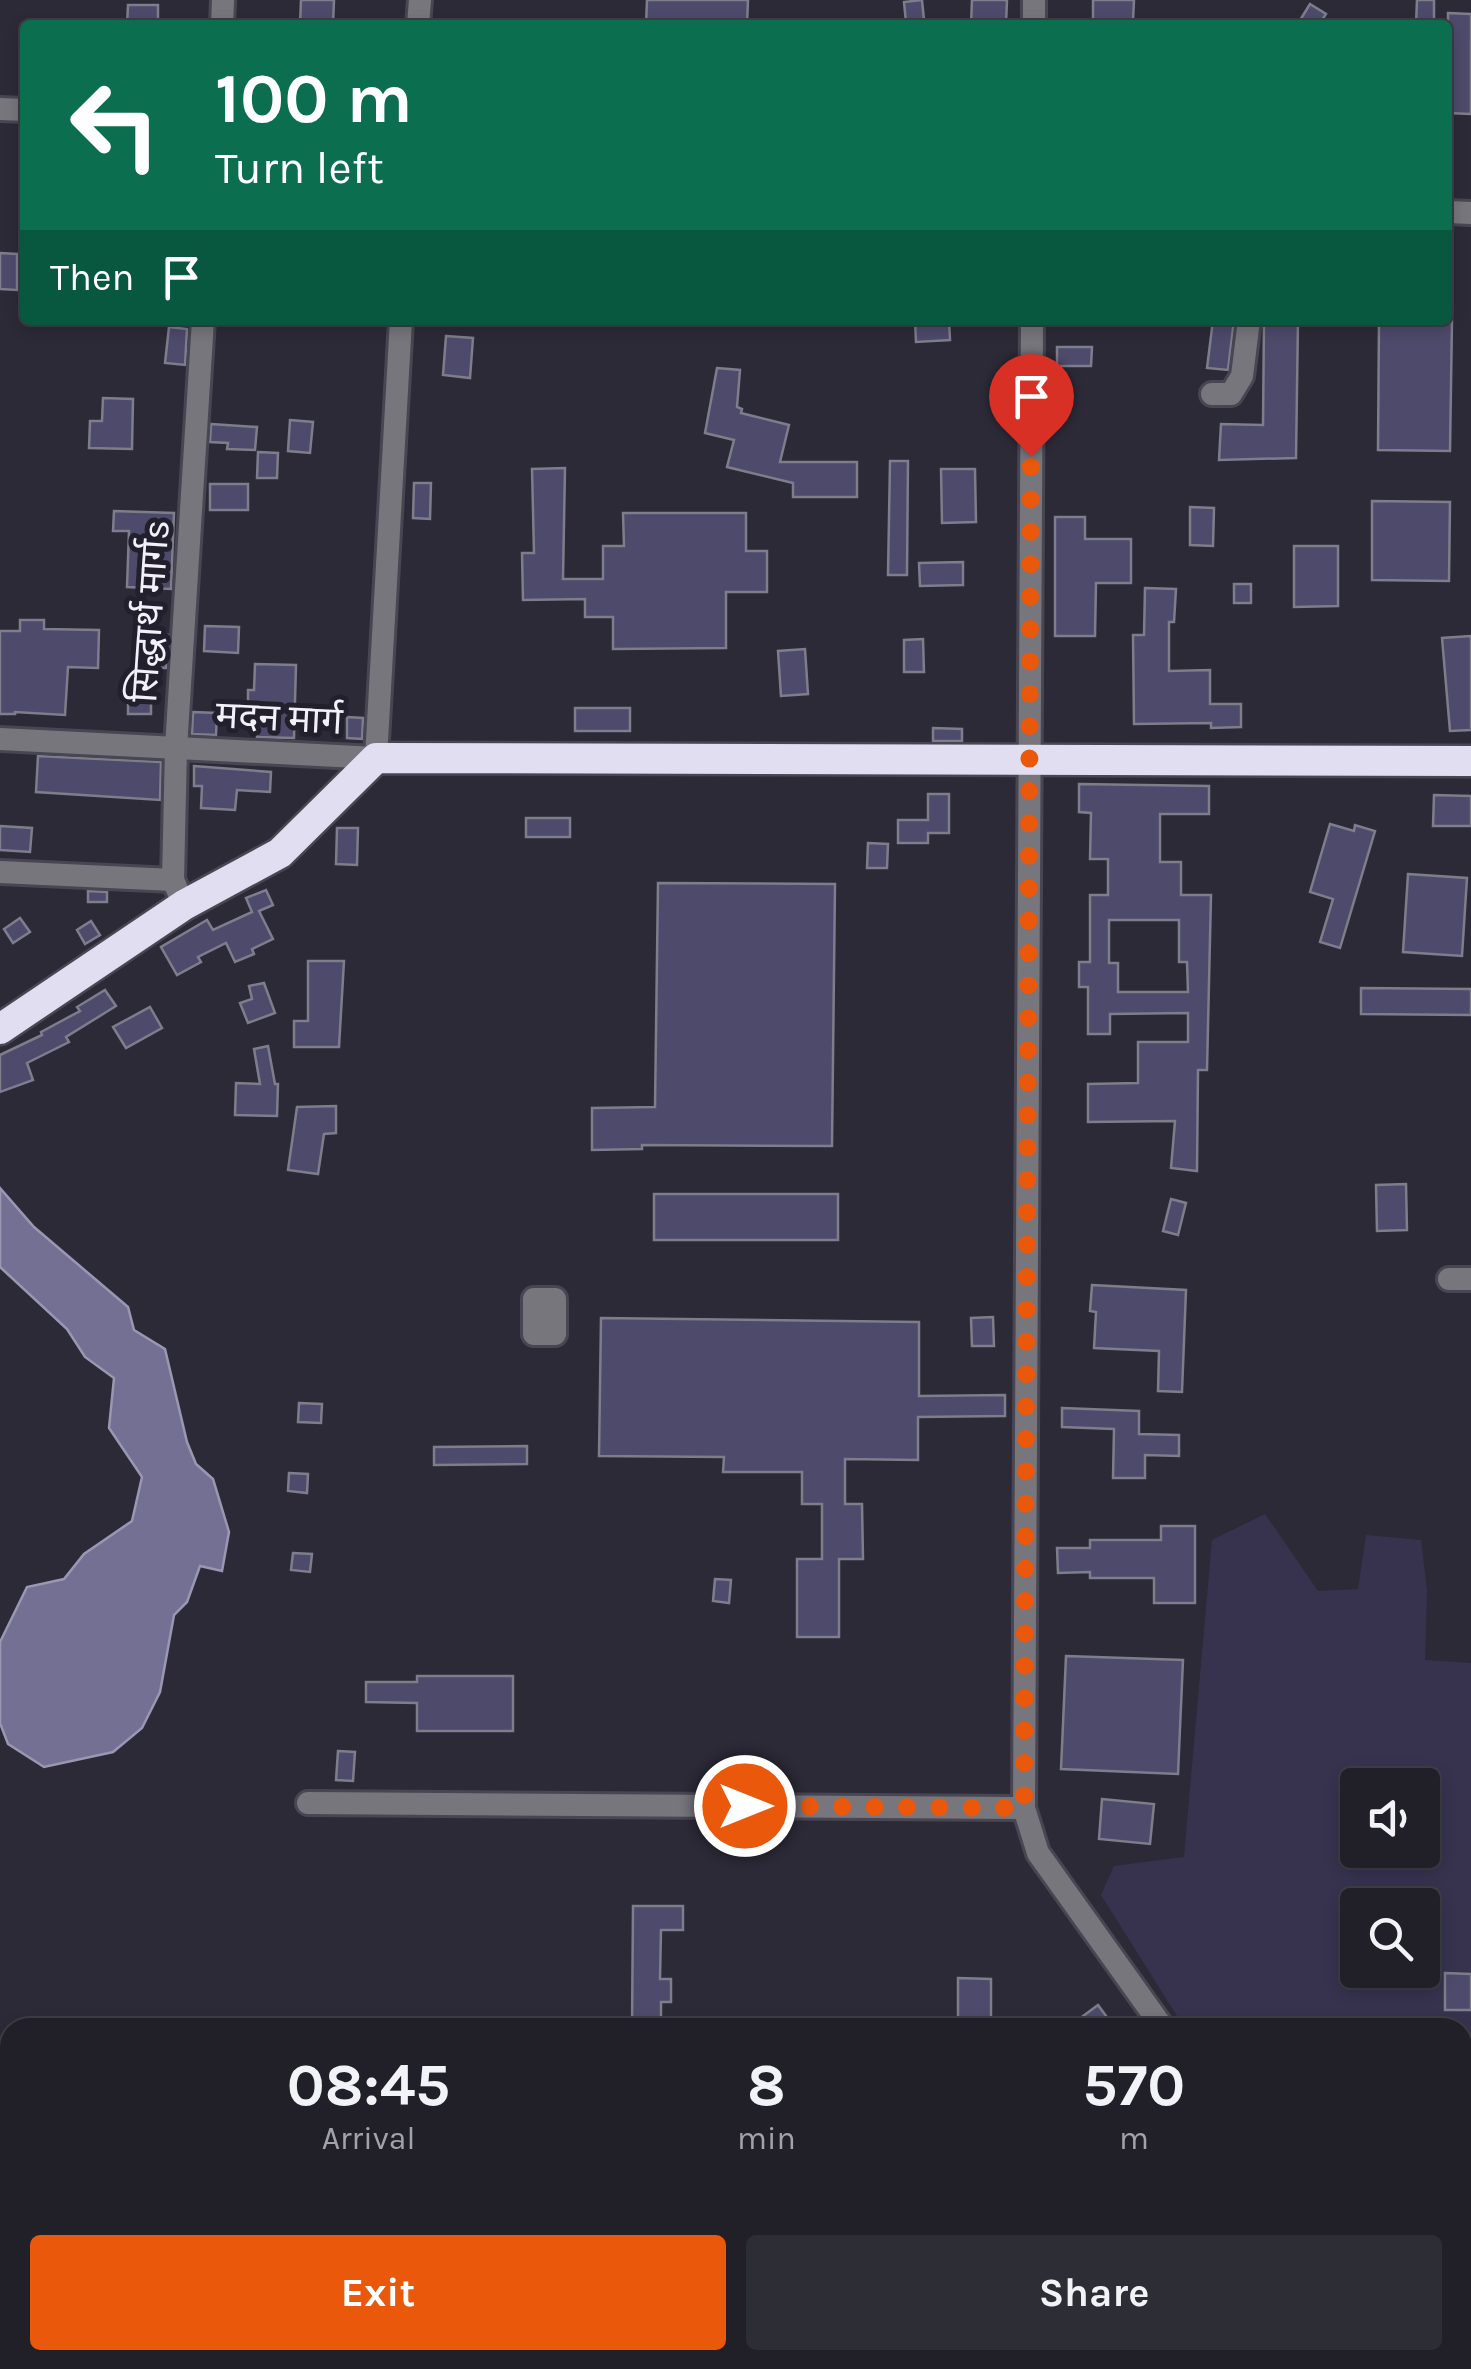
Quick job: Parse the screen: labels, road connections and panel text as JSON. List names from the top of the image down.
{
  "streets": {
    "street": ["सिद्धार्थ मार्गs", "मदन मार्ग"]
  },
  "crossings": [
    ["सिद्धार्थ मार्गs", "मदन मार्ग"]
  ],
  "page": {
    "turn": ["100 m", "Turn left"],
    "then": "Then",
    "eta": [
      "08:45",
      "Arrival",
      "8",
      "min",
      "570",
      "m"
    ],
    "buttons": ["Exit", "Share"]
  }
}
